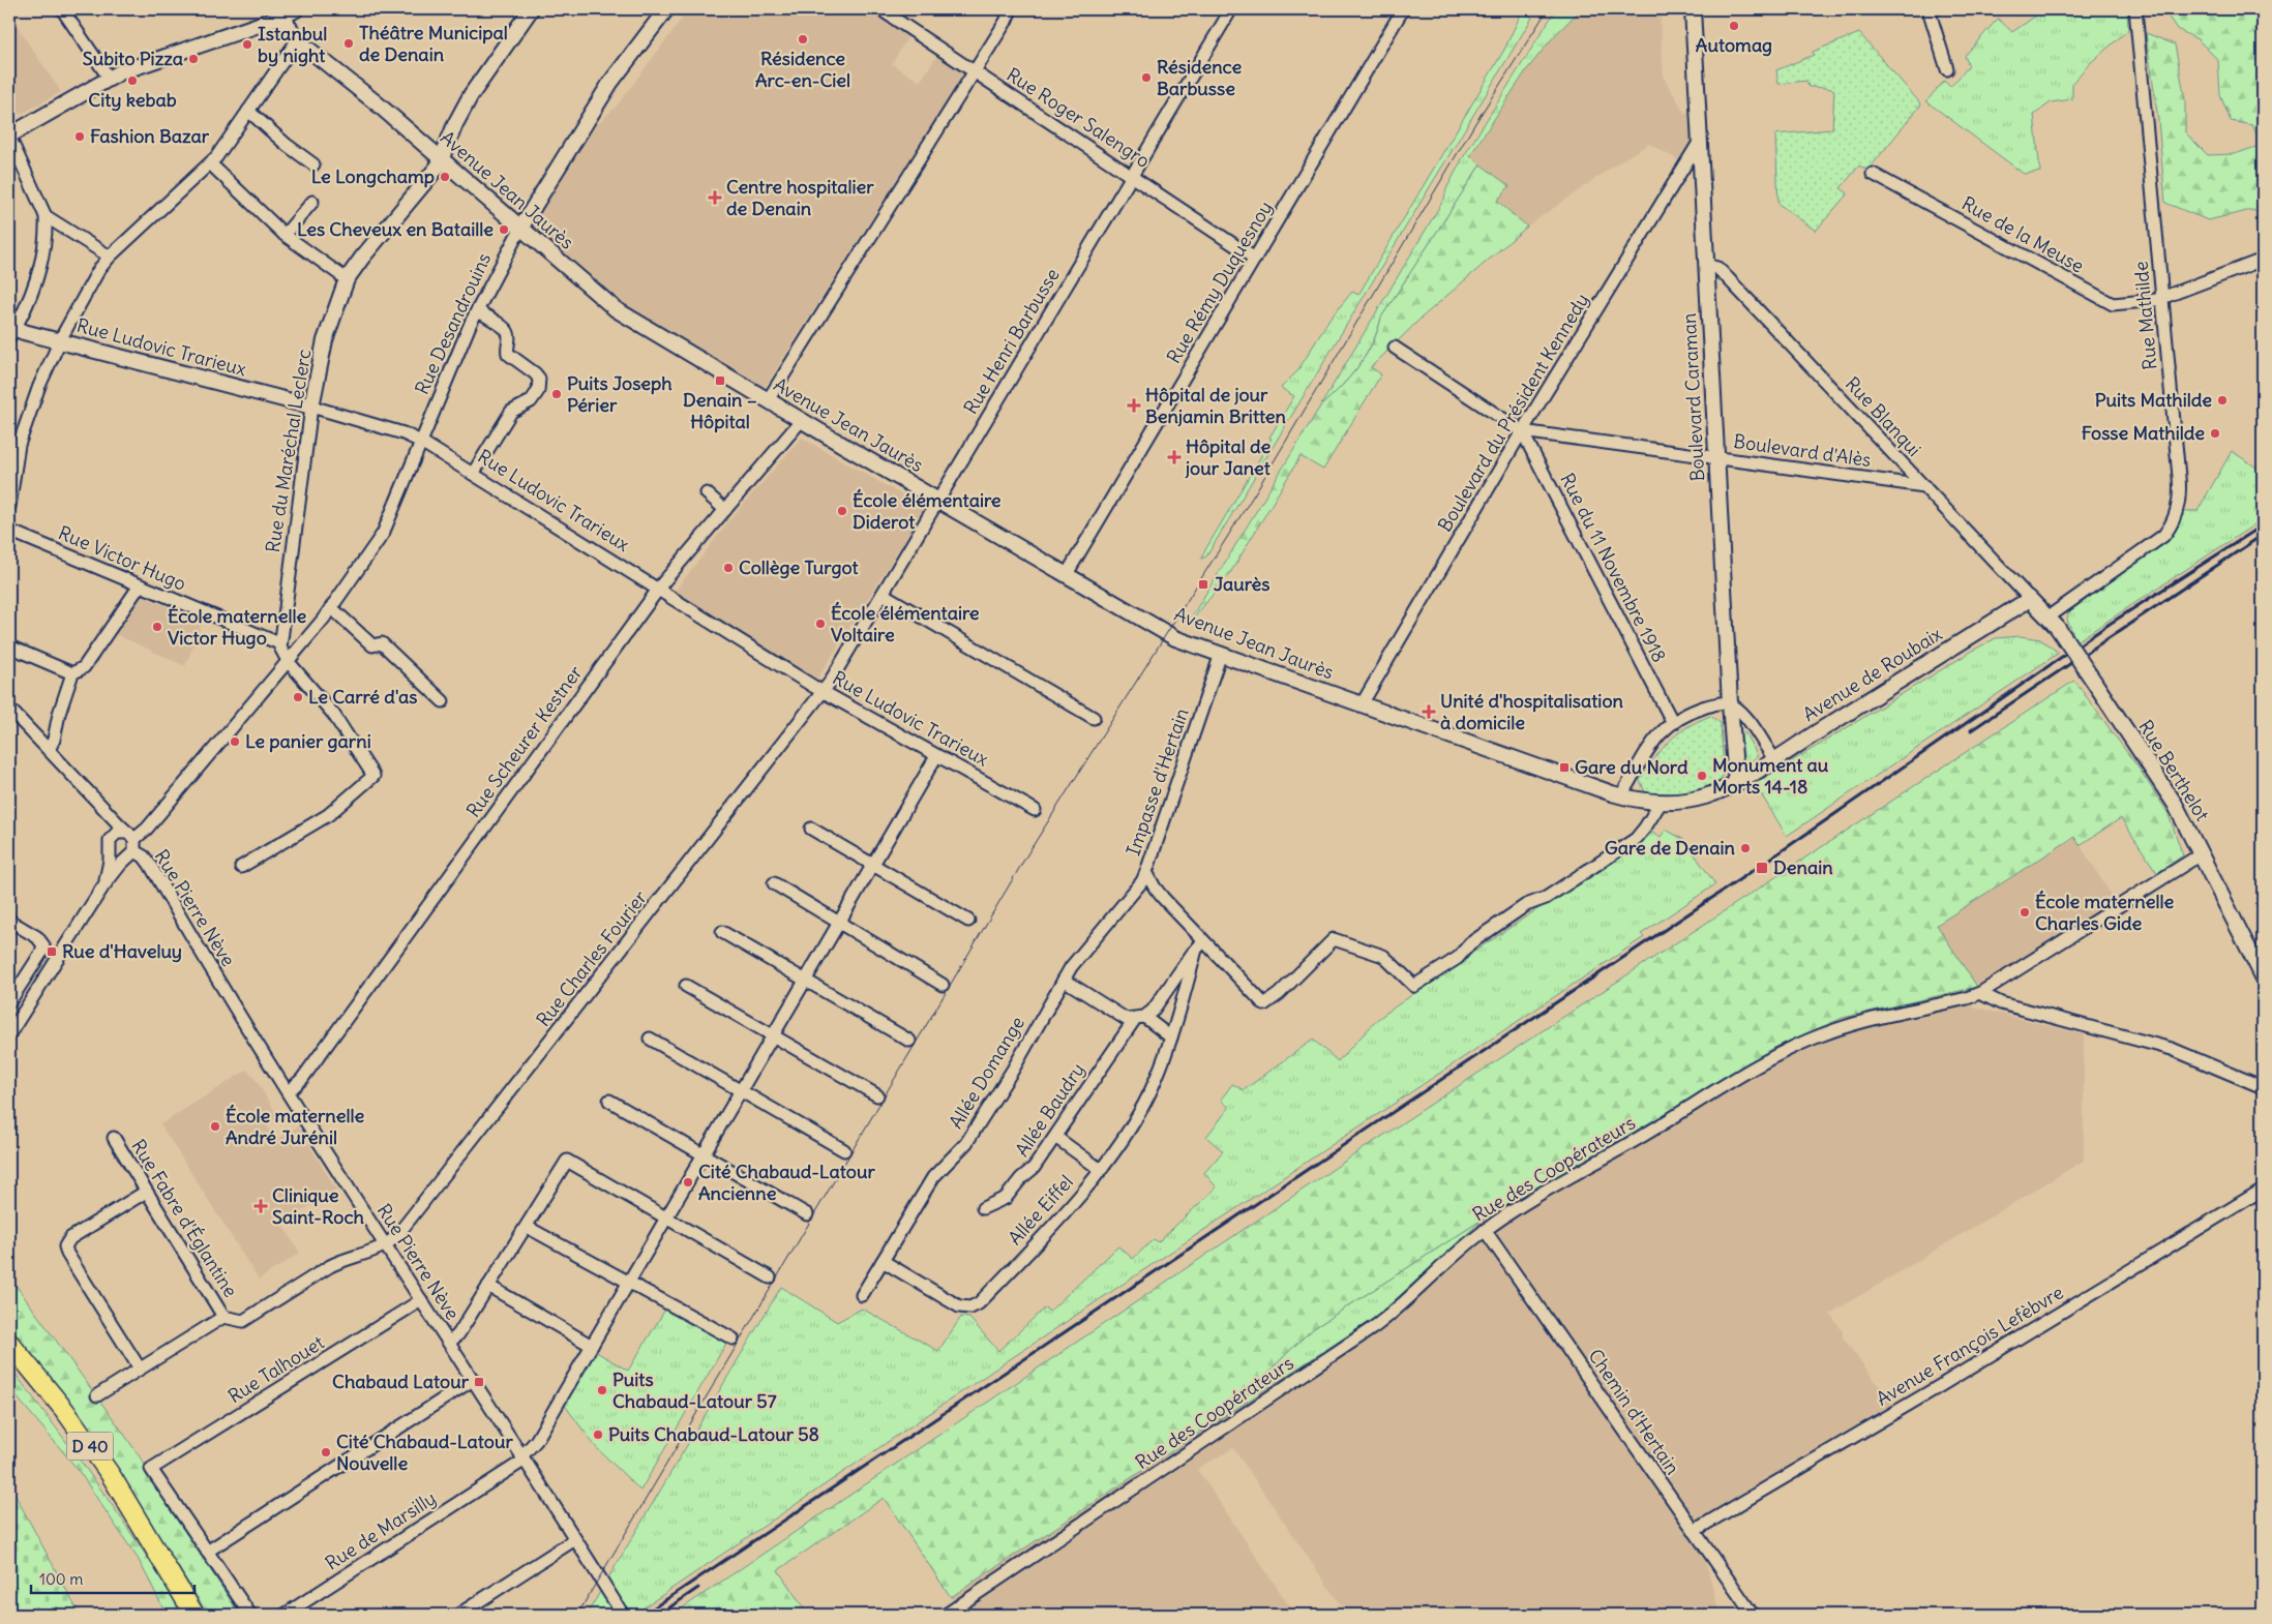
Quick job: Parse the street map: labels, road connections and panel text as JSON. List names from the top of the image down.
{
  "streets": {
    "main road": ["D 40"],
    "street": [
      "Rue Roger Salengro",
      "Avenue Jean Jaurès",
      "Rue de la Meuse",
      "Rue Rémy Duquesnoy",
      "Rue Mathilde",
      "Rue Desandrouins",
      "Rue Henri Barbusse",
      "Rue Ludovic Trarieux",
      "Boulevard Caraman",
      "Boulevard du Président Kennedy",
      "Rue Blanqui",
      "Rue du Maréchal Leclerc",
      "Boulevard d'Alès",
      "Rue Victor Hugo",
      "Rue du 11 Novembre 1918",
      "Avenue de Roubaix",
      "Rue Scheurer Kestner",
      "Rue Berthelot",
      "Impasse d'Hertain",
      "Rue Pierre Nève",
      "Rue Charles Fourier",
      "Allée Domange",
      "Allée Baudry",
      "Rue des Coopérateurs",
      "Allée Eiffel",
      "Rue Fabre d'Églantine",
      "Avenue François Lefèbvre",
      "Rue Talhouet",
      "Chemin d'Hertain",
      "Rue de Marsilly"
    ]
  },
  "crossings": [
    ["Rue Roger Salengro", "Rue Rémy Duquesnoy"],
    ["Rue Roger Salengro", "Rue Henri Barbusse"],
    ["Avenue Jean Jaurès", "Rue Rémy Duquesnoy"],
    ["Avenue Jean Jaurès", "Rue Desandrouins"],
    ["Avenue Jean Jaurès", "Rue Henri Barbusse"],
    ["Avenue Jean Jaurès", "Boulevard Caraman"],
    ["Avenue Jean Jaurès", "Boulevard du Président Kennedy"],
    ["Avenue Jean Jaurès", "Rue du Maréchal Leclerc"],
    ["Avenue Jean Jaurès", "Avenue de Roubaix"],
    ["Avenue Jean Jaurès", "Rue Scheurer Kestner"],
    ["Avenue Jean Jaurès", "Impasse d'Hertain"],
    ["Rue de la Meuse", "Rue Mathilde"],
    ["Rue Mathilde", "Rue Berthelot"],
    ["Rue Desandrouins", "Rue Ludovic Trarieux"],
    ["Rue Henri Barbusse", "Rue Ludovic Trarieux"],
    ["Rue Henri Barbusse", "Rue Charles Fourier"],
    ["Rue Ludovic Trarieux", "Rue du Maréchal Leclerc"],
    ["Rue Ludovic Trarieux", "Rue Scheurer Kestner"],
    ["Rue Ludovic Trarieux", "Rue Charles Fourier"],
    ["Rue Ludovic Trarieux", "Rue de Marsilly"],
    ["Boulevard Caraman", "Boulevard du Président Kennedy"],
    ["Boulevard Caraman", "Rue Blanqui"],
    ["Boulevard Caraman", "Boulevard d'Alès"],
    ["Boulevard Caraman", "Avenue de Roubaix"],
    ["Boulevard du Président Kennedy", "Boulevard d'Alès"],
    ["Boulevard du Président Kennedy", "Rue du 11 Novembre 1918"],
    ["Rue Blanqui", "Boulevard d'Alès"],
    ["Rue Blanqui", "Avenue de Roubaix"],
    ["Rue Blanqui", "Rue Berthelot"],
    ["Rue du Maréchal Leclerc", "Rue Victor Hugo"],
    ["Boulevard d'Alès", "Rue du 11 Novembre 1918"],
    ["Avenue de Roubaix", "Rue Berthelot"],
    ["Rue Scheurer Kestner", "Rue Pierre Nève"],
    ["Rue Berthelot", "Rue des Coopérateurs"],
    ["Impasse d'Hertain", "Allée Domange"],
    ["Impasse d'Hertain", "Allée Baudry"],
    ["Impasse d'Hertain", "Allée Eiffel"],
    ["Rue Pierre Nève", "Rue Charles Fourier"],
    ["Rue Pierre Nève", "Rue Talhouet"],
    ["Rue Pierre Nève", "Rue de Marsilly"],
    ["Allée Domange", "Allée Eiffel"],
    ["Allée Baudry", "Allée Eiffel"],
    ["Rue des Coopérateurs", "Chemin d'Hertain"],
    ["Avenue François Lefèbvre", "Chemin d'Hertain"]
  ],
  "places": {
    "other": [
      "Automag",
      "Résidence Arc-en-Ciel",
      "Théâtre Municipal de Denain",
      "Istanbul by night",
      "Subito Pizza",
      "Résidence Barbusse",
      "City kebab",
      "Fashion Bazar",
      "Le Longchamp",
      "Les Cheveux en Bataille",
      "Puits Joseph Périer",
      "Puits Mathilde",
      "Fosse Mathilde",
      "École élémentaire Diderot",
      "Collège Turgot",
      "École élémentaire Voltaire",
      "École maternelle Victor Hugo",
      "Le Carré d'as",
      "Le panier garni",
      "Monument au Morts 14-18",
      "Gare de Denain",
      "École maternelle Charles Gide",
      "École maternelle André Jurénil",
      "Cité Chabaud-Latour Ancienne",
      "Puits Chabaud-Latour 57",
      "Puits Chabaud-Latour 58",
      "Cité Chabaud-Latour Nouvelle"
    ],
    "health": [
      "Centre hospitalier de Denain",
      "Hôpital de jour Benjamin Britten",
      "Hôpital de jour Janet",
      "Unité d'hospitalisation à domicile",
      "Clinique Saint-Roch"
    ],
    "transit": [
      "Denain – Hôpital",
      "Jaurès",
      "Gare du Nord",
      "Denain",
      "Rue d'Haveluy",
      "Chabaud Latour"
    ]
  },
  "scale_bar": "100 m"
}
